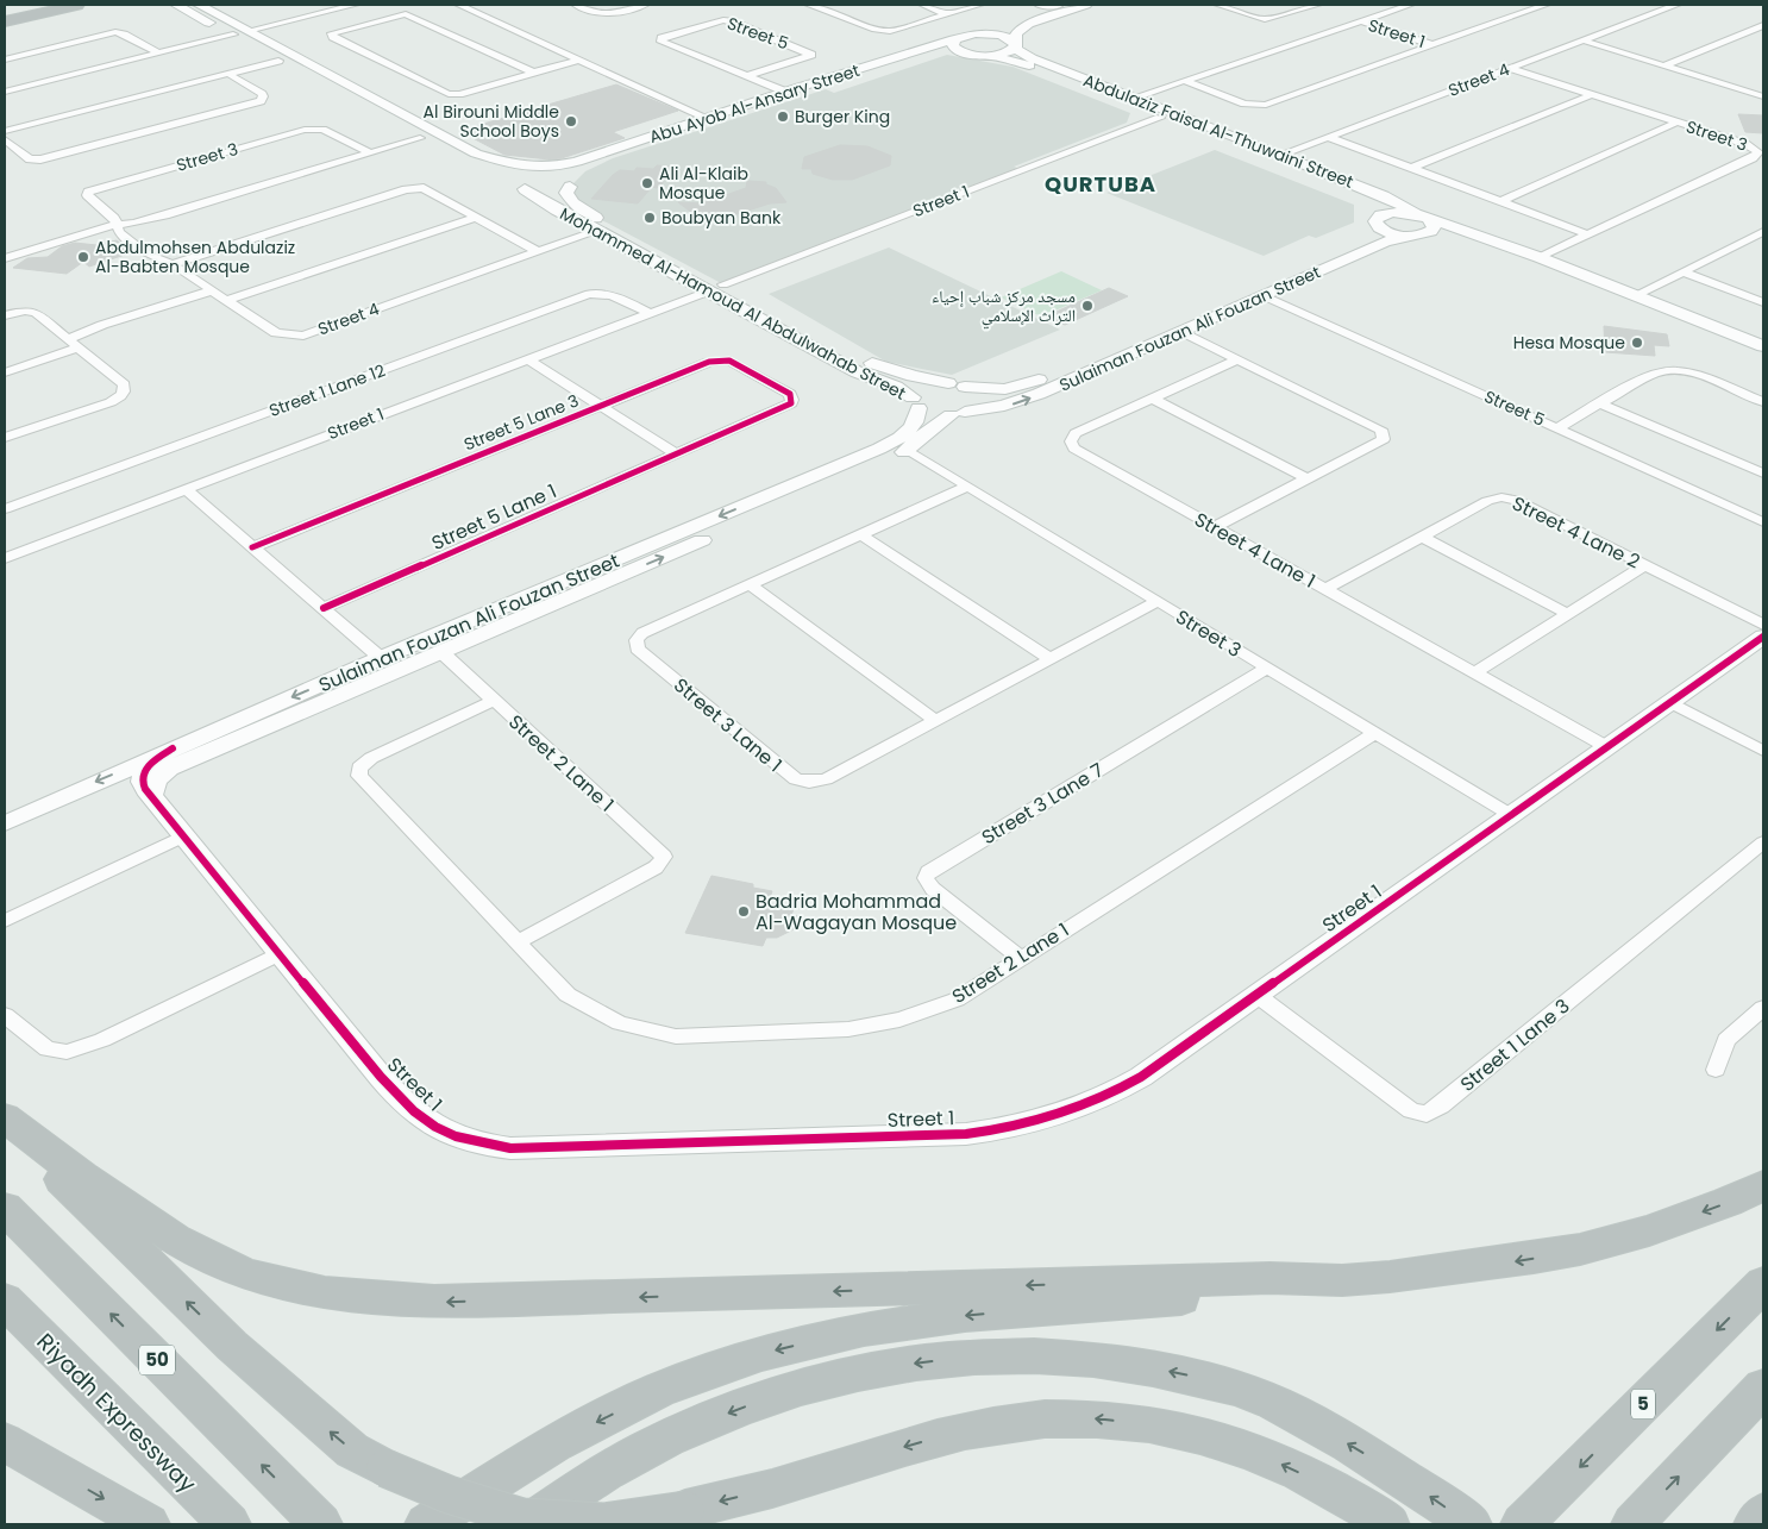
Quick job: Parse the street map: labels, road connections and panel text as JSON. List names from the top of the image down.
{
  "streets": {
    "highway": ["50", "5", "Riyadh Expressway"],
    "street": [
      "Street 5",
      "Street 1",
      "Street 4",
      "Abu Ayob Al-Ansary Street",
      "Abdulaziz Faisal Al-Thuwaini Street",
      "Street 3",
      "Mohammed Al-Hamoud Al Abdulwahab Street",
      "Sulaiman Fouzan Ali Fouzan Street",
      "Street 1 Lane 12",
      "Street 5 Lane 3",
      "Street 5 Lane 1",
      "Street 4 Lane 2",
      "Street 4 Lane 1",
      "Street 3 Lane 1",
      "Street 2 Lane 1",
      "Street 3 Lane 7",
      "Street 1 Lane 3"
    ]
  },
  "crossings": [
    ["Street 5", "Abu Ayob Al-Ansary Street"],
    ["Street 5", "Sulaiman Fouzan Ali Fouzan Street"],
    ["Street 1", "Abdulaziz Faisal Al-Thuwaini Street"],
    ["Street 1", "Street 3"],
    ["Street 1", "Mohammed Al-Hamoud Al Abdulwahab Street"],
    ["Street 1", "Sulaiman Fouzan Ali Fouzan Street"],
    ["Street 1", "Street 1 Lane 12"],
    ["Street 1", "Street 4 Lane 1"],
    ["Street 1", "Street 1 Lane 3"],
    ["Street 4", "Abdulaziz Faisal Al-Thuwaini Street"],
    ["Street 4", "Street 3"],
    ["Street 4", "Mohammed Al-Hamoud Al Abdulwahab Street"],
    ["Abu Ayob Al-Ansary Street", "Mohammed Al-Hamoud Al Abdulwahab Street"],
    ["Abdulaziz Faisal Al-Thuwaini Street", "Street 3"],
    ["Abdulaziz Faisal Al-Thuwaini Street", "Sulaiman Fouzan Ali Fouzan Street"],
    ["Street 3", "Sulaiman Fouzan Ali Fouzan Street"],
    ["Street 3", "Street 3 Lane 1"],
    ["Street 3", "Street 2 Lane 1"],
    ["Street 3", "Street 3 Lane 7"],
    ["Mohammed Al-Hamoud Al Abdulwahab Street", "Sulaiman Fouzan Ali Fouzan Street"],
    ["Sulaiman Fouzan Ali Fouzan Street", "Street 2 Lane 1"],
    ["Street 5 Lane 3", "Street 5 Lane 1"],
    ["Street 4 Lane 2", "Street 4 Lane 1"],
    ["Street 2 Lane 1", "Street 3 Lane 7"]
  ],
  "districts": ["QURTUBA"],
  "places": [
    "Burger King",
    "Al Birouni Middle School Boys",
    "Ali Al-Klaib Mosque",
    "Boubyan Bank",
    "Abdulmohsen Abdulaziz Al-Babten Mosque",
    "مسجد مركز شباب إحياء التراث الإسلامي",
    "Hesa Mosque",
    "Badria Mohammad Al-Wagayan Mosque"
  ]
}
